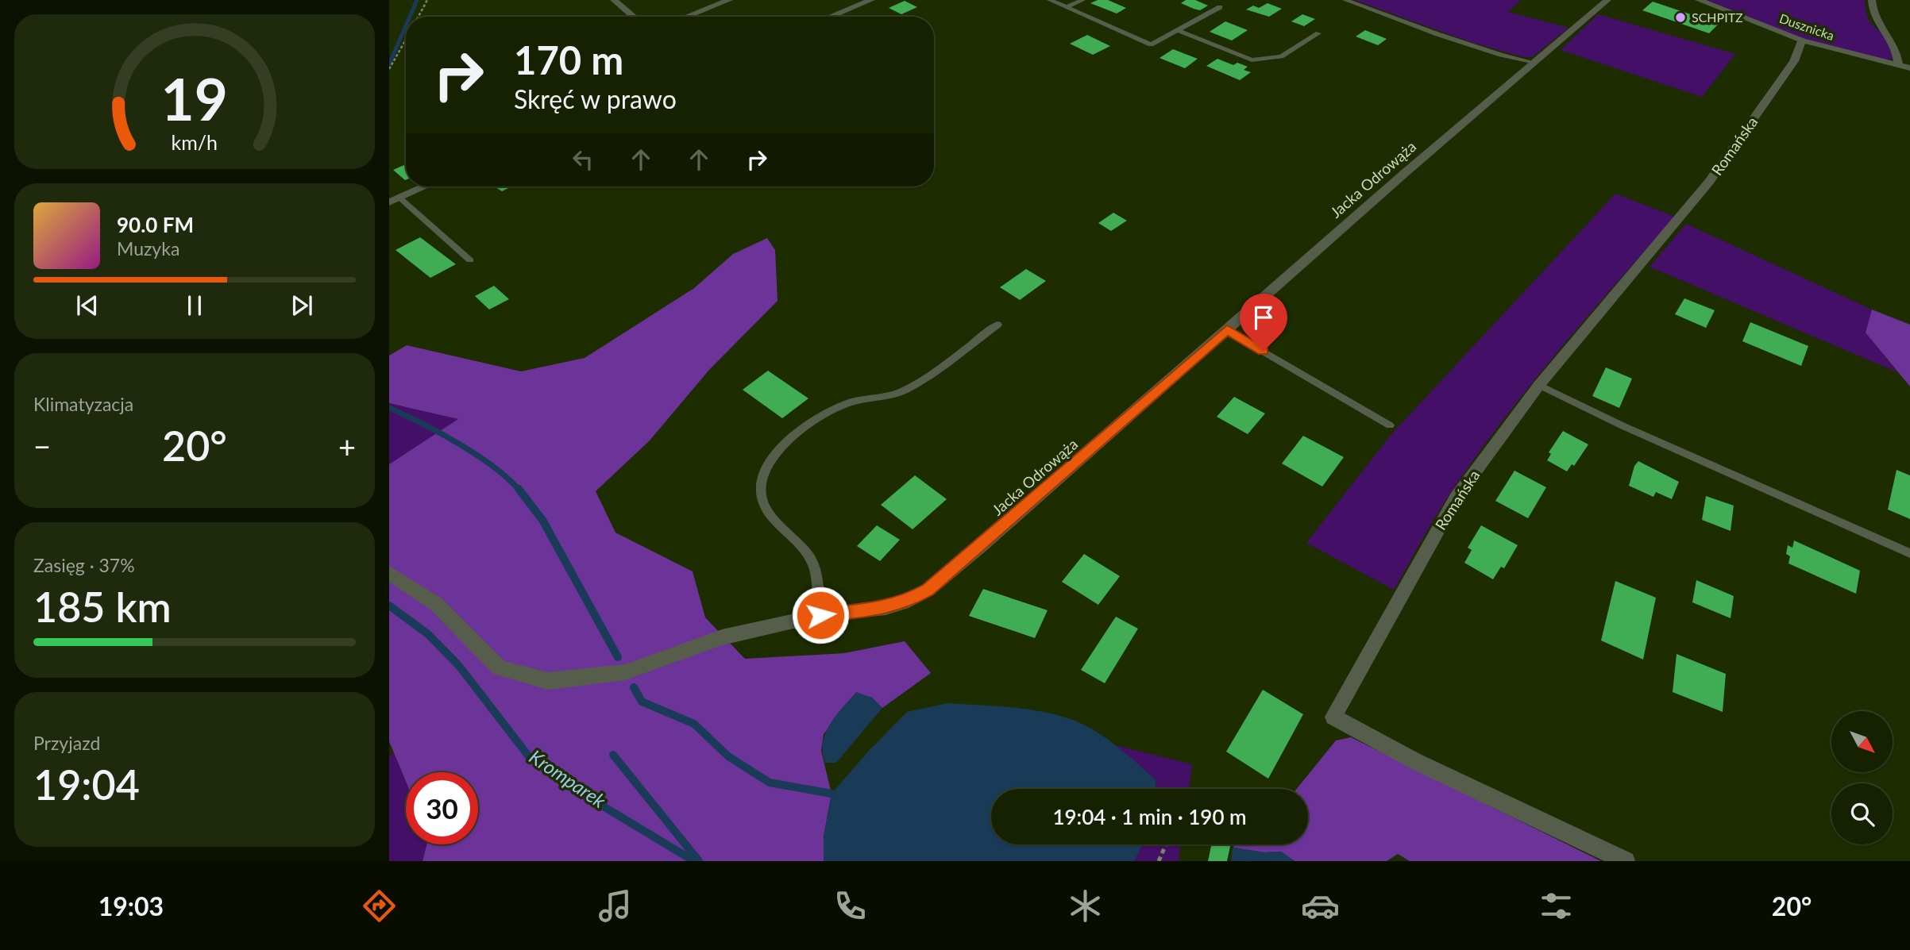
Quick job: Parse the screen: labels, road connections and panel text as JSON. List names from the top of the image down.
{
  "streets": {
    "street": ["Dusznicka", "Romańska", "Jacka Odrowąża"]
  },
  "crossings": [
    ["Dusznicka", "Romańska"]
  ],
  "water": ["Kromparek"],
  "places": ["SCHPITZ"],
  "north": "bottom right",
  "page": {
    "turn": ["170 m", "Skręć w prawo"],
    "song": ["90.0 FM", "Muzyka"],
    "tile": [
      "Klimatyzacja",
      ["Zasięg · 37%", "185 km"],
      ["Przyjazd", "19:04"]
    ],
    "heat": ["−", "20°", "+"],
    "limit": "30",
    "trip": "19:04 · 1 min · 190 m",
    "tabs": ["19:03", "20°"],
    "gauge": ["19", "km/h"]
  }
}
